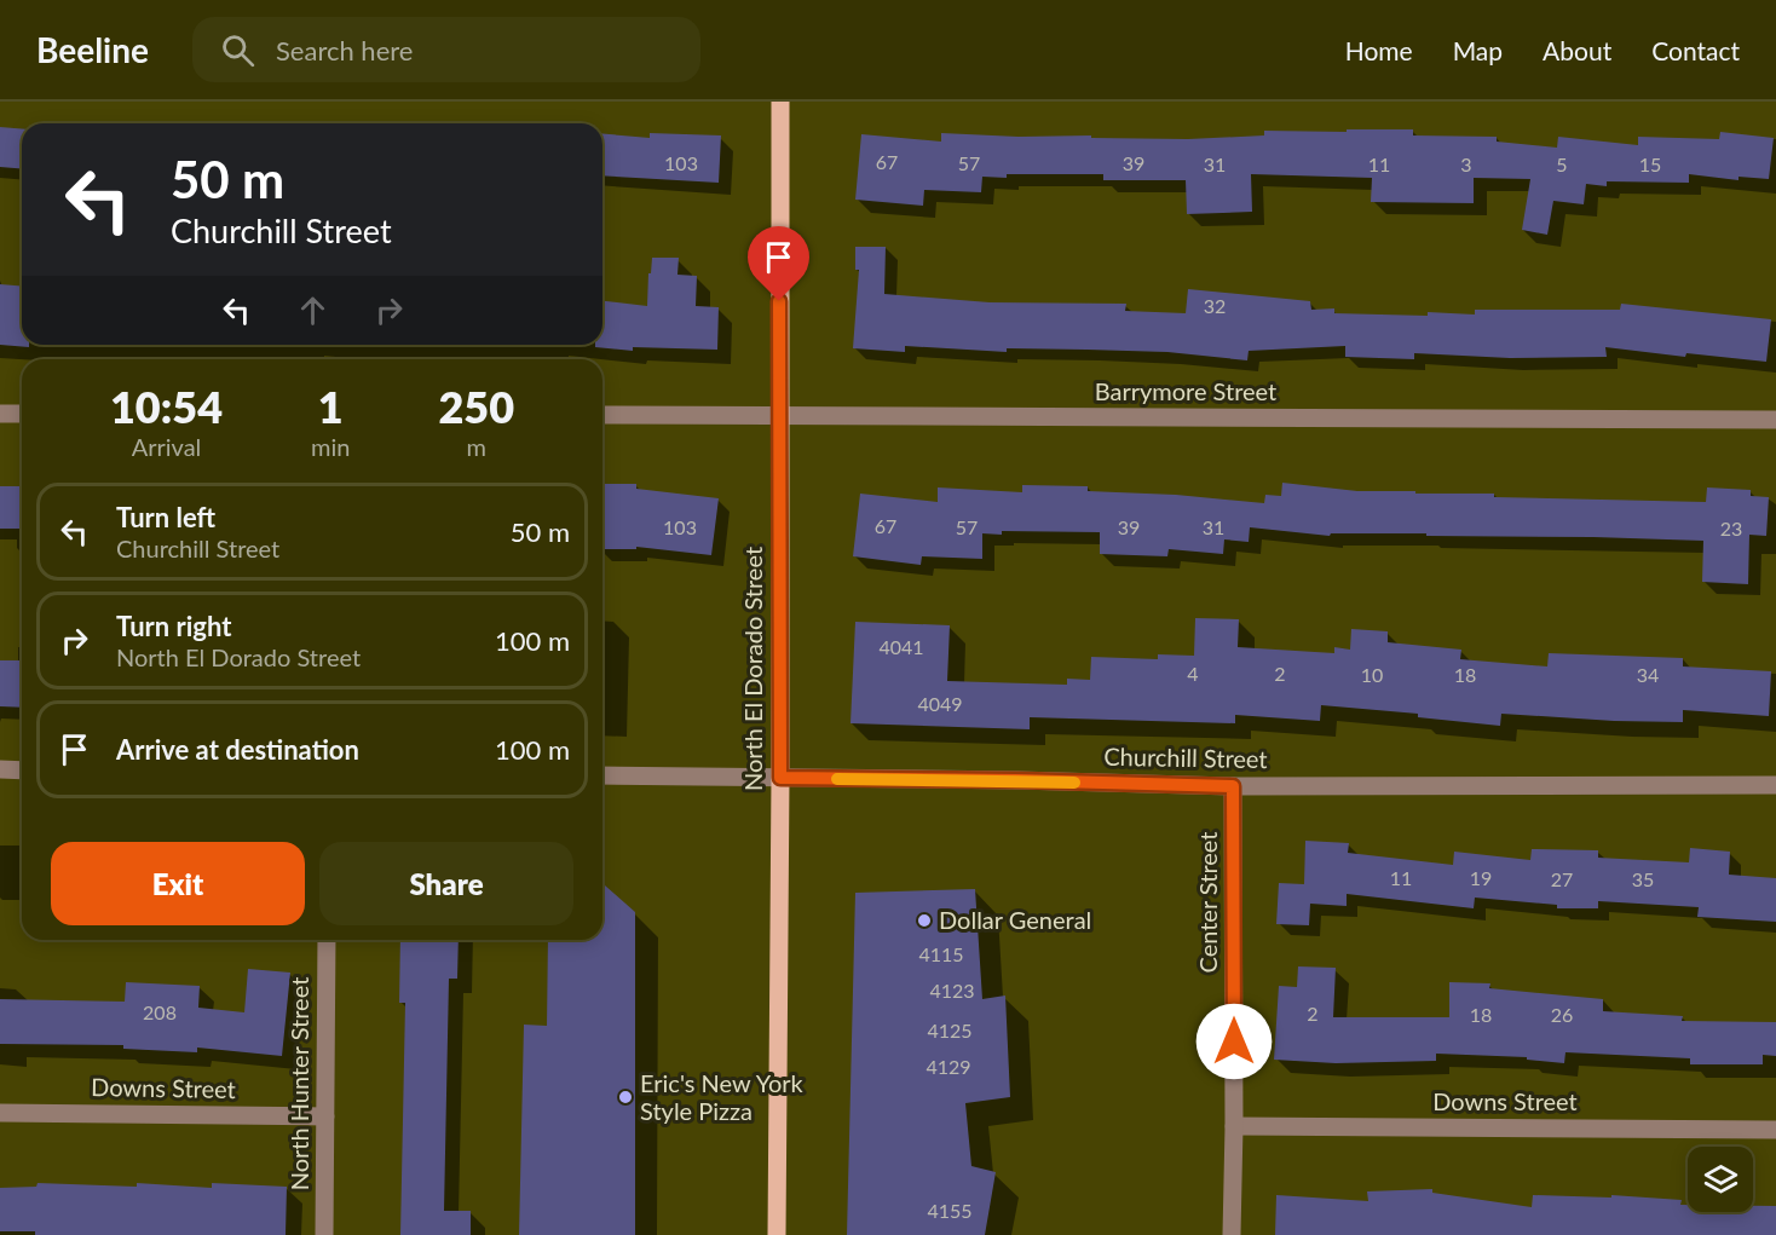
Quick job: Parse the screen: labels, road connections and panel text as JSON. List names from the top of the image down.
{
  "streets": {
    "main road": ["North El Dorado Street"],
    "street": [
      "Barrymore Street",
      "Churchill Street",
      "Center Street",
      "North Hunter Street",
      "Downs Street"
    ]
  },
  "crossings": [
    ["Barrymore Street", "North El Dorado Street"],
    ["North El Dorado Street", "Churchill Street"],
    ["Churchill Street", "Center Street"],
    ["Center Street", "Downs Street"],
    ["North Hunter Street", "Downs Street"]
  ],
  "places": ["Dollar General", "Eric's New York Style Pizza"],
  "house_numbers": [
    "67",
    "103",
    "57",
    "39",
    "31",
    "11",
    "3",
    "5",
    "15",
    "32",
    "67",
    "103",
    "57",
    "39",
    "31",
    "23",
    "4041",
    "4",
    "2",
    "10",
    "18",
    "34",
    "4049",
    "11",
    "19",
    "27",
    "35",
    "4115",
    "4123",
    "208",
    "2",
    "18",
    "26",
    "4125",
    "4129",
    "4155"
  ],
  "page": {
    "header": "Beeline",
    "search": "Search here",
    "nav": [
      "Home",
      "Map",
      "About",
      "Contact"
    ],
    "turn": ["50 m", "Churchill Street"],
    "eta": [
      "10:54",
      "Arrival",
      "1",
      "min",
      "250",
      "m"
    ],
    "list": [
      {
        "name": "Turn left",
        "note": "Churchill Street",
        "value": "50 m"
      },
      {
        "name": "Turn right",
        "note": "North El Dorado Street",
        "value": "100 m"
      },
      {
        "name": "Arrive at destination",
        "value": "100 m"
      }
    ],
    "buttons": ["Exit", "Share"]
  }
}
